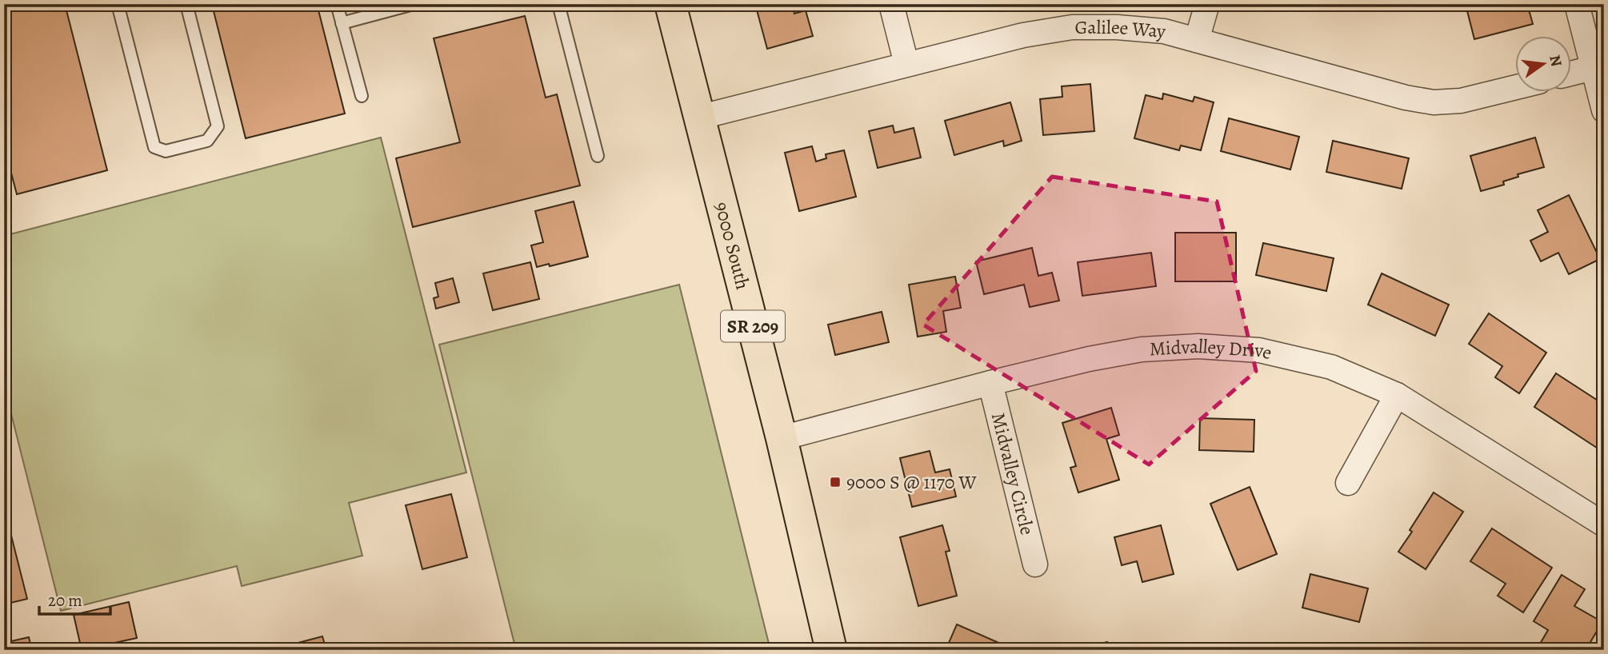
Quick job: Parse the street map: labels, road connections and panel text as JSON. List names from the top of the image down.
{
  "streets": {
    "main road": ["9000 South", "SR 209"],
    "street": ["Galilee Way", "Midvalley Drive", "Midvalley Circle"]
  },
  "crossings": [
    ["Galilee Way", "9000 South"],
    ["9000 South", "Midvalley Drive"],
    ["Midvalley Drive", "Midvalley Circle"]
  ],
  "places": {
    "transit": ["9000 S @ 1170 W"]
  },
  "scale_bar": "20 m",
  "north": "right"
}
